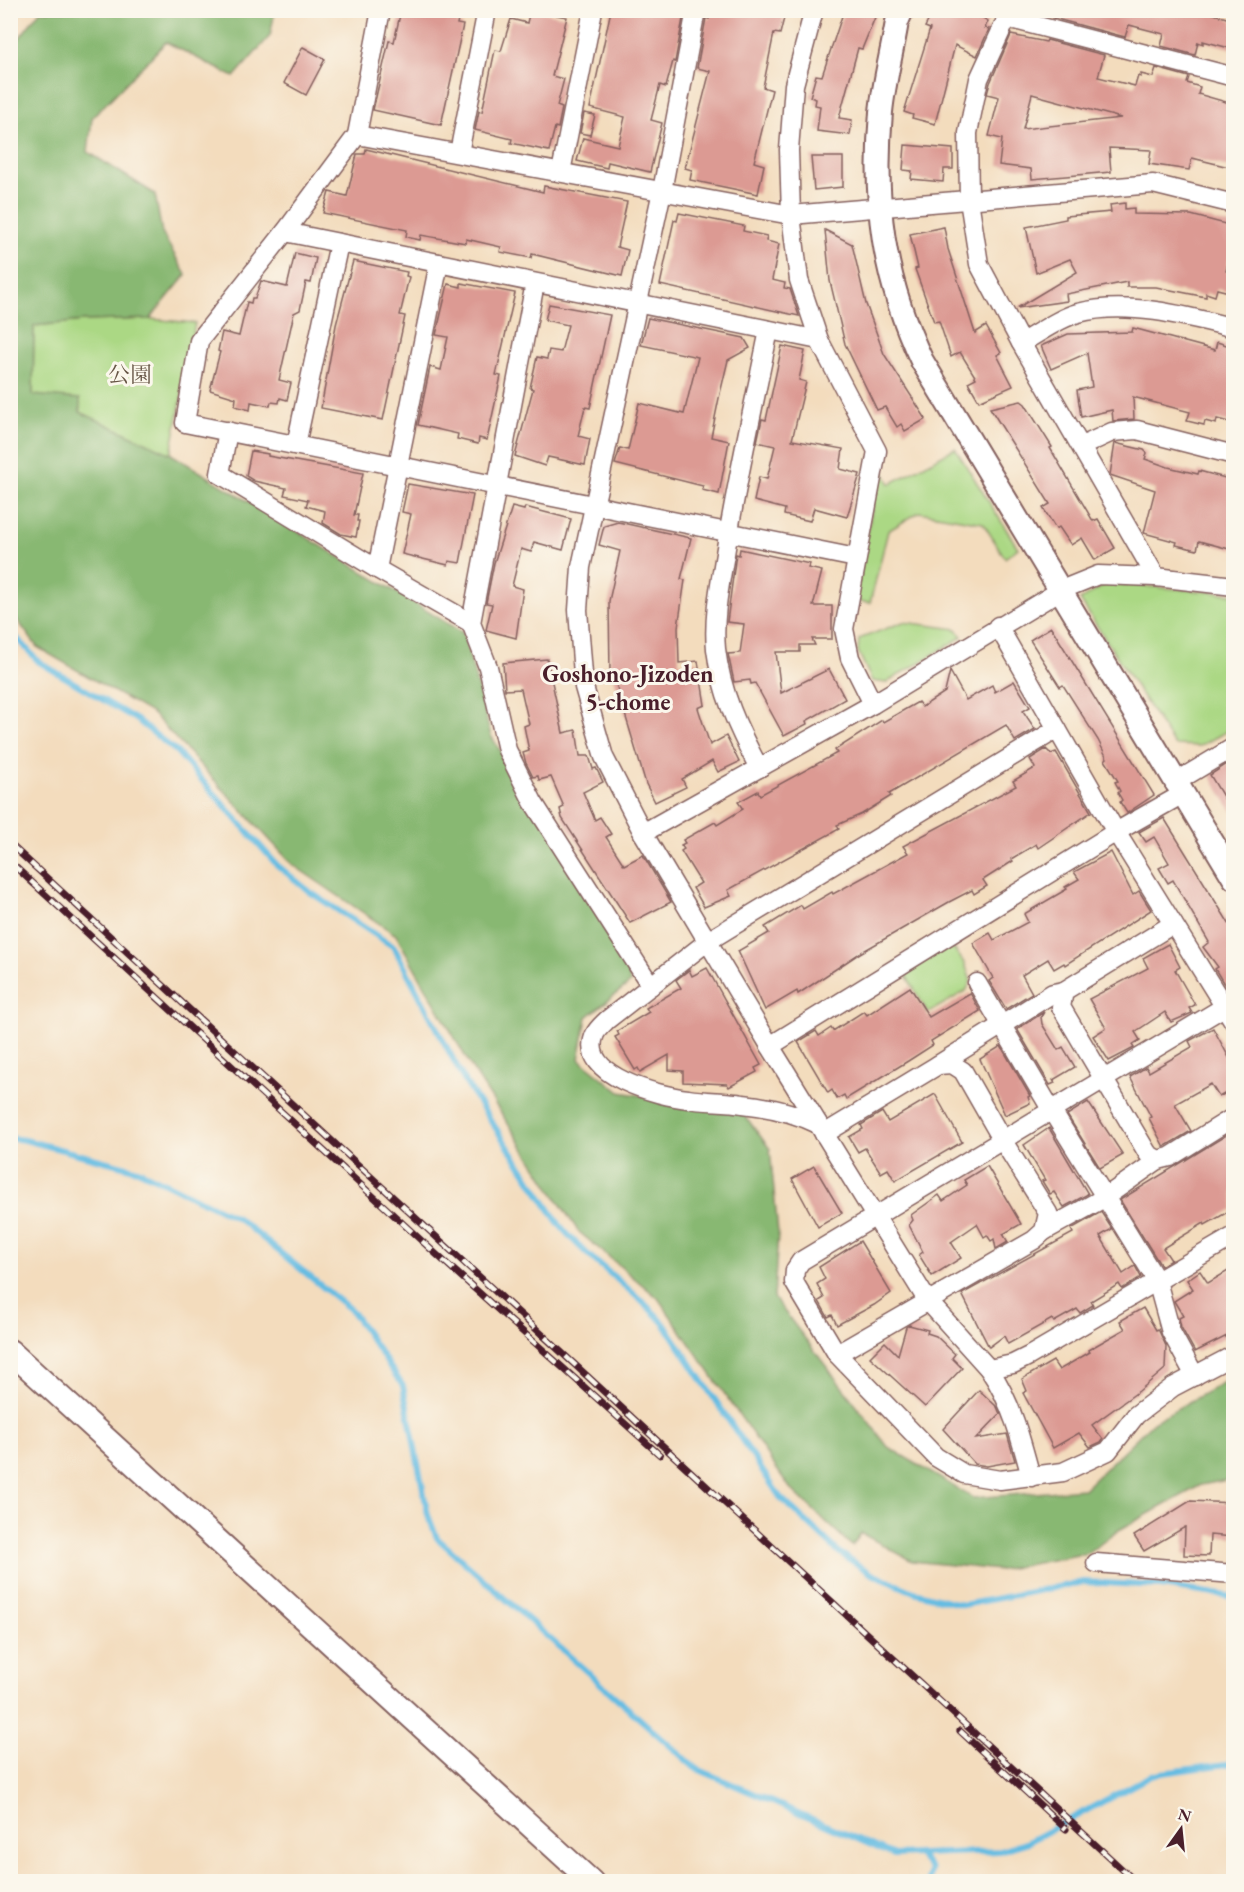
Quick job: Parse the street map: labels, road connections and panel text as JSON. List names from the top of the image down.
{
  "districts": ["Goshono-Jizoden 5-chome"],
  "parks": ["公園"],
  "north": "top"
}
